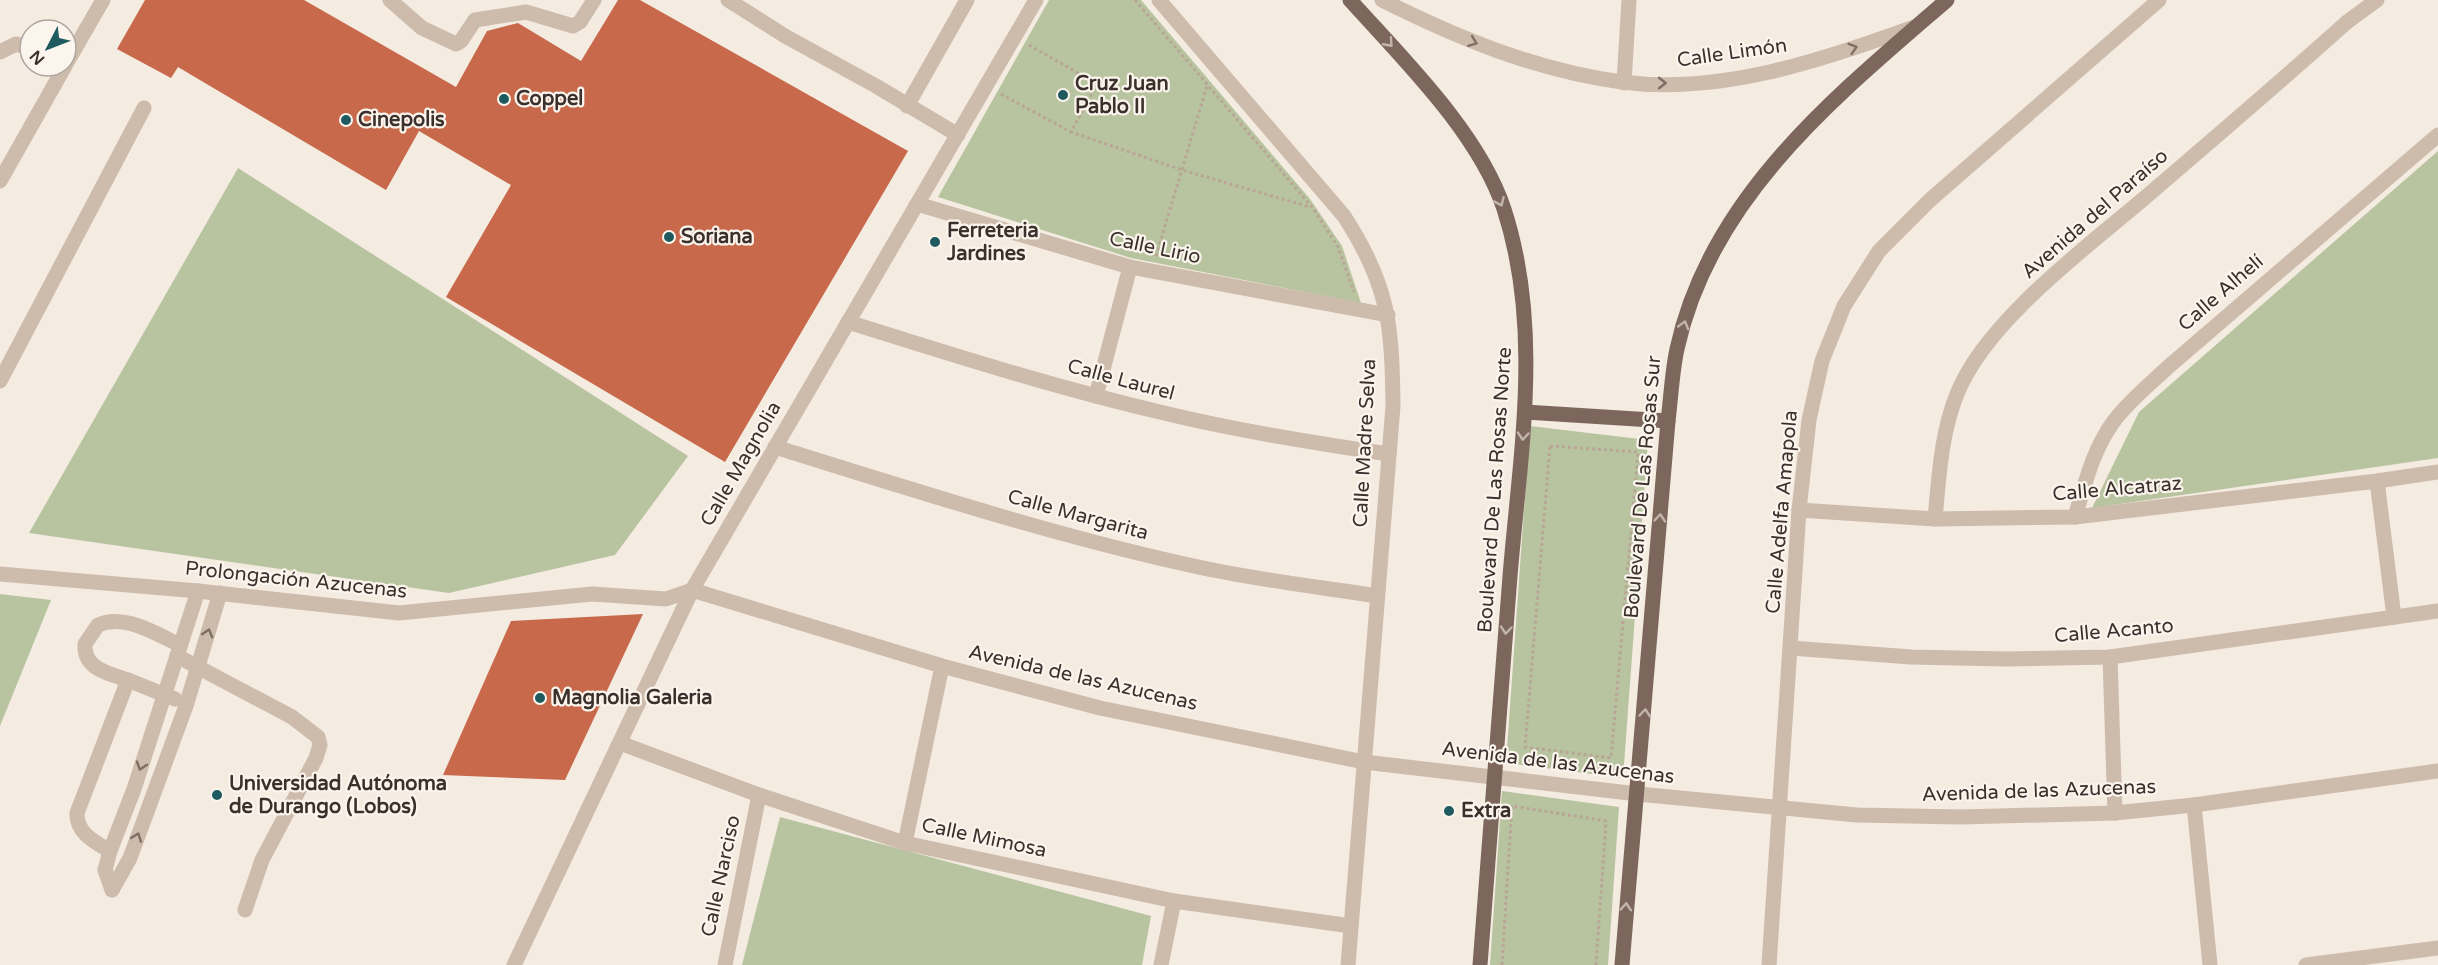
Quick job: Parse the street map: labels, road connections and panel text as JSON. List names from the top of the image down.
{
  "streets": {
    "main road": ["Boulevard De Las Rosas Sur", "Boulevard De Las Rosas Norte"],
    "street": [
      "Calle Limón",
      "Avenida del Paraíso",
      "Calle Lirio",
      "Calle Alhelí",
      "Calle Laurel",
      "Calle Madre Selva",
      "Calle Magnolia",
      "Calle Alcatraz",
      "Calle Adelfa Amapola",
      "Calle Margarita",
      "Prolongación Azucenas",
      "Calle Acanto",
      "Avenida de las Azucenas",
      "Calle Mimosa",
      "Calle Narciso"
    ]
  },
  "crossings": [
    ["Calle Limón", "Boulevard De Las Rosas Sur"],
    ["Avenida del Paraíso", "Calle Alcatraz"],
    ["Calle Lirio", "Calle Madre Selva"],
    ["Calle Lirio", "Calle Magnolia"],
    ["Calle Alhelí", "Calle Alcatraz"],
    ["Calle Laurel", "Calle Madre Selva"],
    ["Calle Laurel", "Calle Magnolia"],
    ["Calle Madre Selva", "Calle Margarita"],
    ["Calle Madre Selva", "Avenida de las Azucenas"],
    ["Calle Madre Selva", "Calle Mimosa"],
    ["Calle Magnolia", "Calle Margarita"],
    ["Calle Magnolia", "Prolongación Azucenas"],
    ["Calle Magnolia", "Avenida de las Azucenas"],
    ["Calle Magnolia", "Calle Mimosa"],
    ["Boulevard De Las Rosas Sur", "Avenida de las Azucenas"],
    ["Calle Alcatraz", "Calle Adelfa Amapola"],
    ["Boulevard De Las Rosas Norte", "Avenida de las Azucenas"],
    ["Calle Adelfa Amapola", "Calle Acanto"],
    ["Calle Adelfa Amapola", "Avenida de las Azucenas"],
    ["Prolongación Azucenas", "Avenida de las Azucenas"],
    ["Calle Mimosa", "Calle Narciso"]
  ],
  "one_way": ["Calle Limón", "Boulevard De Las Rosas Sur", "Boulevard De Las Rosas Norte"],
  "places": [
    "Cruz Juan Pablo II",
    "Coppel",
    "Cinepolis",
    "Soriana",
    "Ferreteria Jardines",
    "Magnolia Galeria",
    "Universidad Autónoma de Durango (Lobos)",
    "Extra"
  ],
  "north": "bottom left"
}
